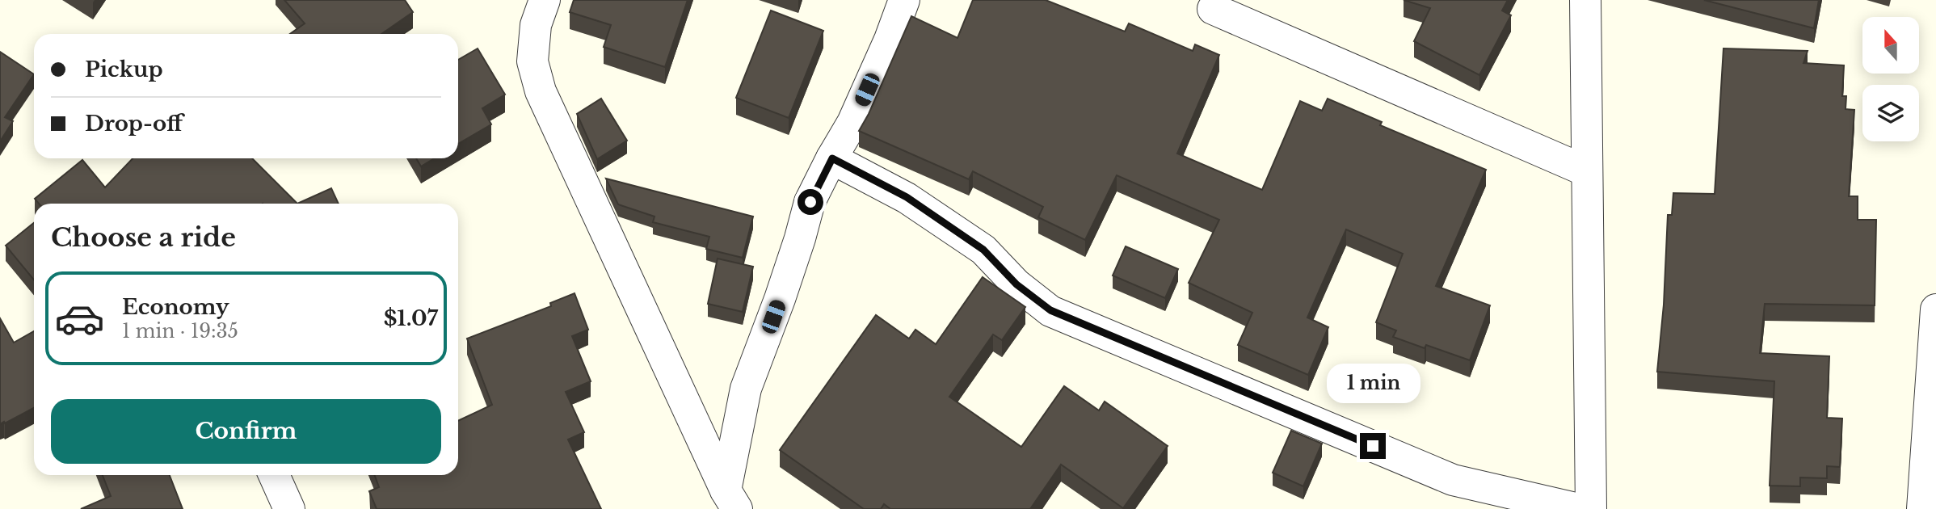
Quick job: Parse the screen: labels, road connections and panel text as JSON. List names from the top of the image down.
{
  "north": "top",
  "page": {
    "banner": ["Pickup", "Drop-off"],
    "heading": "Choose a ride",
    "list": [
      {
        "name": "Economy",
        "note": "1 min · 19:35",
        "value": "$1.07"
      }
    ],
    "bubble": "1 min",
    "buttons": "Confirm"
  }
}
